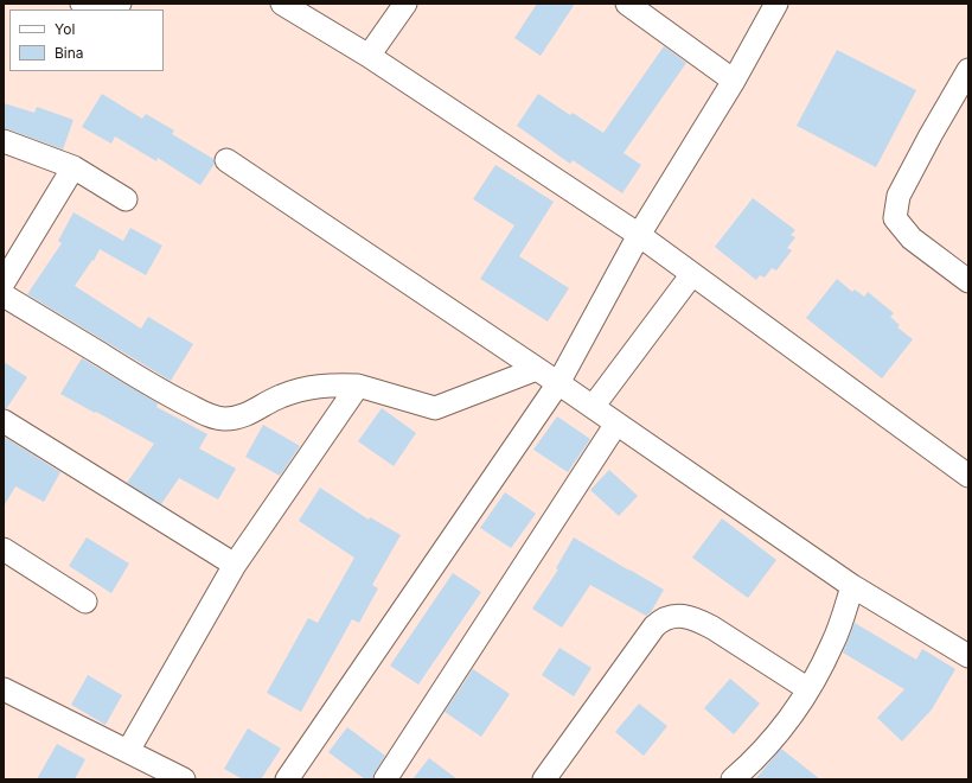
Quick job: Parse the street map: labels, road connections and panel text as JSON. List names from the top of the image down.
{
  "legend": ["Yol", "Bina"]
}
